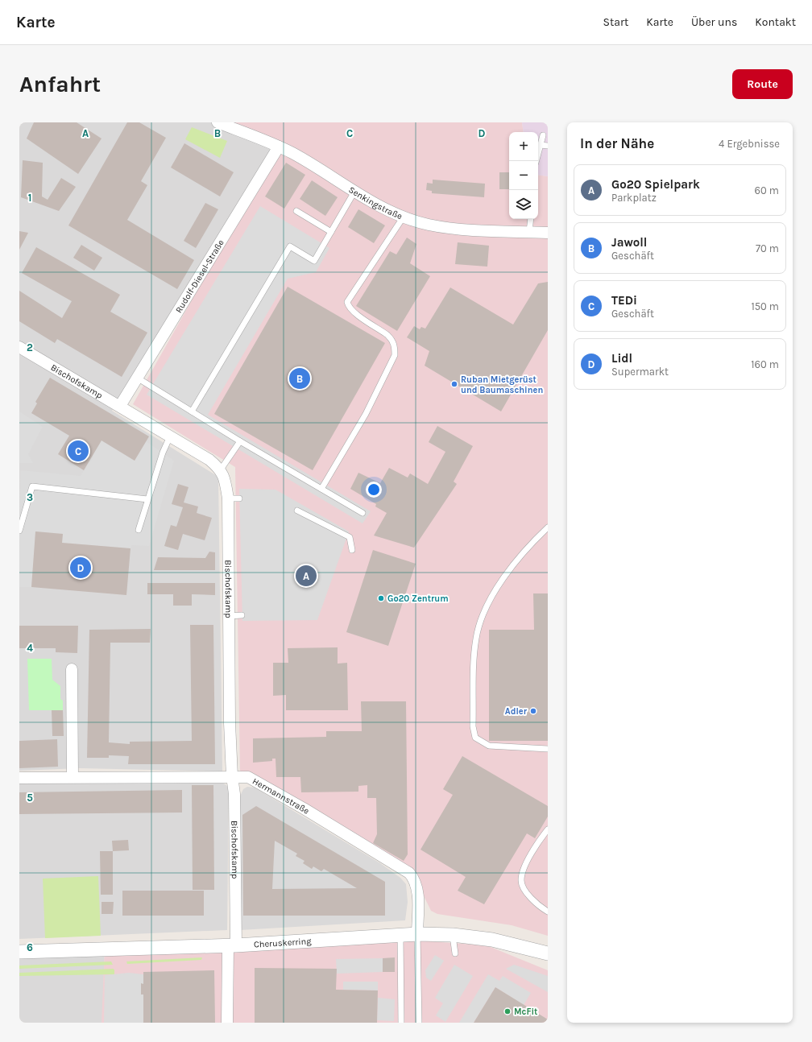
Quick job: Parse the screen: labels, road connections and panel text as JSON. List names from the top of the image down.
{
  "streets": {
    "street": [
      "Senkingstraße",
      "Rudolf-Diesel-Straße",
      "Bischofskamp",
      "Hermannstraße",
      "Cheruskerring"
    ]
  },
  "crossings": [
    ["Senkingstraße", "Rudolf-Diesel-Straße"],
    ["Rudolf-Diesel-Straße", "Bischofskamp"],
    ["Bischofskamp", "Hermannstraße"],
    ["Bischofskamp", "Cheruskerring"],
    ["Hermannstraße", "Cheruskerring"]
  ],
  "places": [
    "Ruban Mietgerüst und Baumaschinen",
    "Go20 Zentrum",
    "Adler",
    "McFit"
  ],
  "page": {
    "header": "Karte",
    "nav": [
      "Start",
      "Karte",
      "Über uns",
      "Kontakt"
    ],
    "buttons": "Route",
    "title": "Anfahrt",
    "heading": ["In der Nähe", "4 Ergebnisse"],
    "map_buttons": ["+", "−"],
    "list": [
      {
        "mark": "A",
        "name": "Go20 Spielpark",
        "note": "Parkplatz",
        "value": "60 m"
      },
      {
        "mark": "B",
        "name": "Jawoll",
        "note": "Geschäft",
        "value": "70 m"
      },
      {
        "mark": "C",
        "name": "TEDi",
        "note": "Geschäft",
        "value": "150 m"
      },
      {
        "mark": "D",
        "name": "Lidl",
        "note": "Supermarkt",
        "value": "160 m"
      }
    ],
    "pins": [
      "B",
      "C",
      "D",
      "A"
    ]
  },
  "grid": {
    "columns": [
      "A",
      "B",
      "C",
      "D"
    ],
    "rows": [
      "1",
      "2",
      "3",
      "4",
      "5",
      "6"
    ]
  }
}
